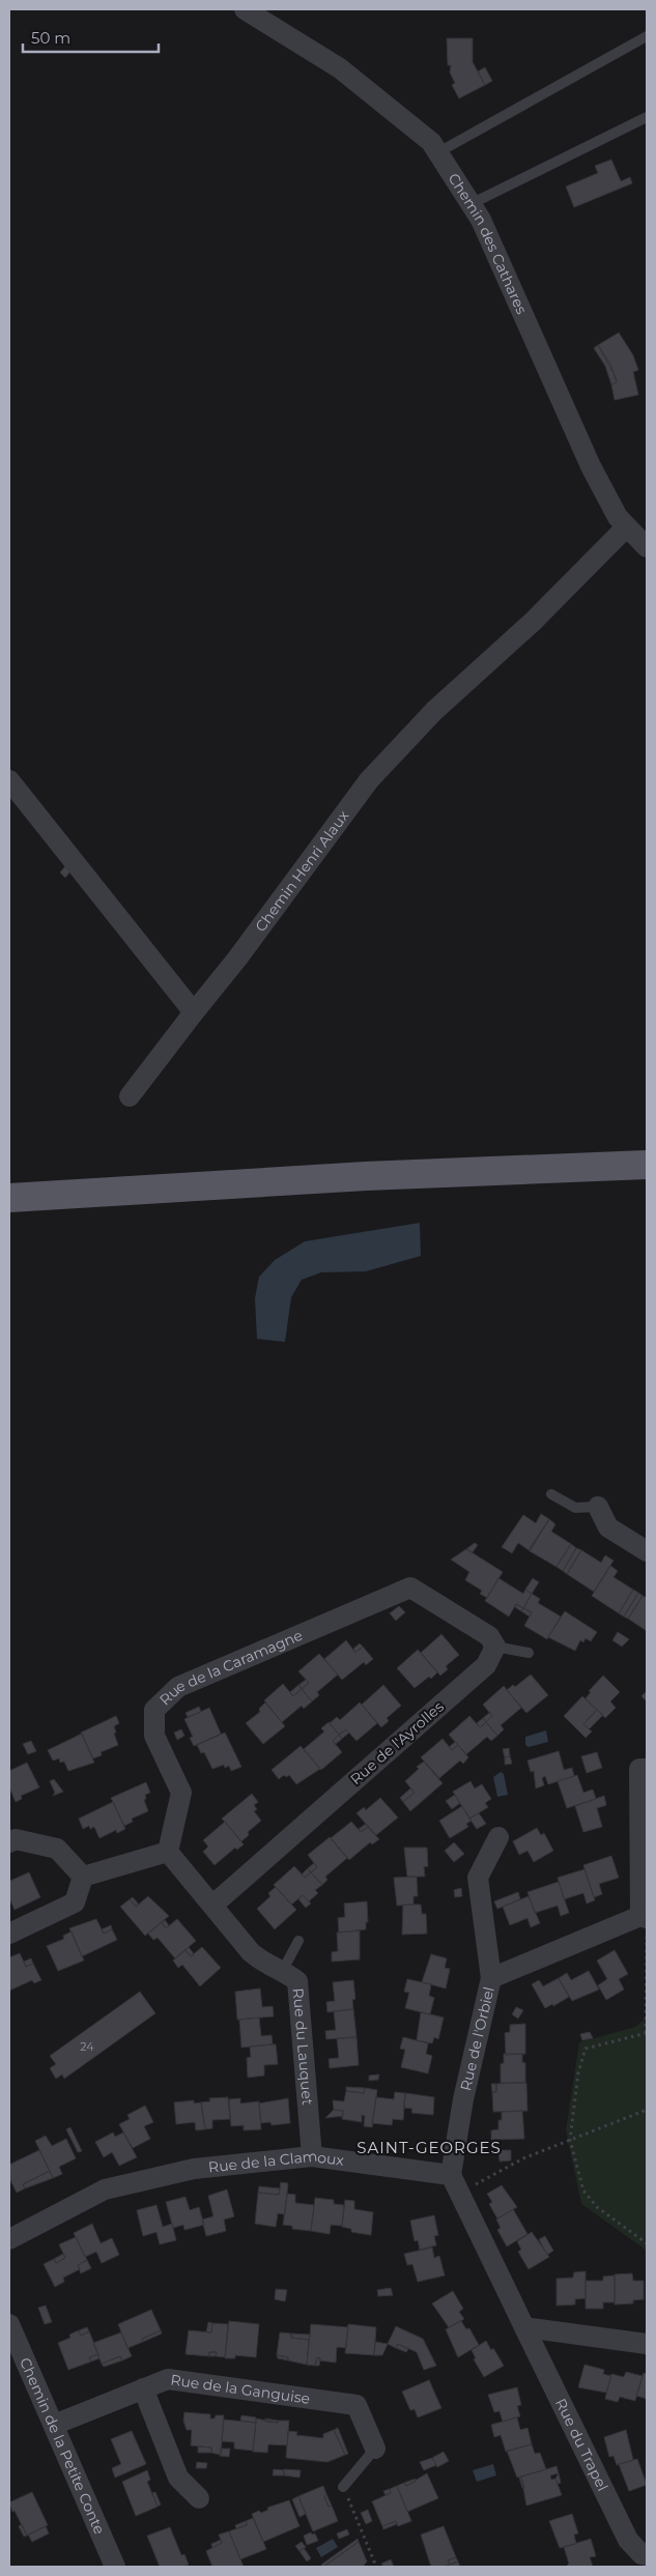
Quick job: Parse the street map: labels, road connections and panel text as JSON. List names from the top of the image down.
{
  "streets": {
    "street": [
      "Chemin des Cathares",
      "Chemin Henri Alaux",
      "Rue de la Caramagne",
      "Rue de l'Ayrolles",
      "Rue de l'Orbiel",
      "Rue du Lauquet",
      "Rue de la Clamoux",
      "Rue de la Ganguise",
      "Chemin de la Petite Conte",
      "Rue du Trapel"
    ]
  },
  "crossings": [
    ["Chemin des Cathares", "Chemin Henri Alaux"],
    ["Rue de la Caramagne", "Rue de l'Ayrolles"],
    ["Rue de l'Ayrolles", "Rue du Lauquet"],
    ["Rue de l'Orbiel", "Rue de la Clamoux"],
    ["Rue du Lauquet", "Rue de la Clamoux"],
    ["Rue de la Ganguise", "Chemin de la Petite Conte"]
  ],
  "districts": ["SAINT-GEORGES"],
  "house_numbers": ["24"],
  "scale_bar": "50 m"
}
